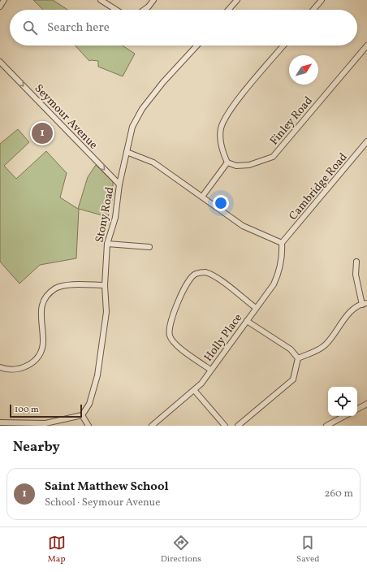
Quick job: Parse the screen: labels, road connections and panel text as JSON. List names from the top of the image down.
{
  "streets": {
    "street": [
      "Seymour Avenue",
      "Finley Road",
      "Cambridge Road",
      "Stony Road",
      "Holly Place"
    ]
  },
  "crossings": [
    ["Seymour Avenue", "Stony Road"],
    ["Cambridge Road", "Holly Place"]
  ],
  "one_way": ["Seymour Avenue"],
  "scale_bar": "100 m",
  "north": "top right",
  "page": {
    "search": "Search here",
    "pins": "1",
    "scale": "100 m",
    "heading": "Nearby",
    "list": [
      {
        "mark": "1",
        "name": "Saint Matthew School",
        "note": "School · Seymour Avenue",
        "value": "260 m"
      }
    ],
    "nav": ["Map", "Directions", "Saved"]
  }
}
